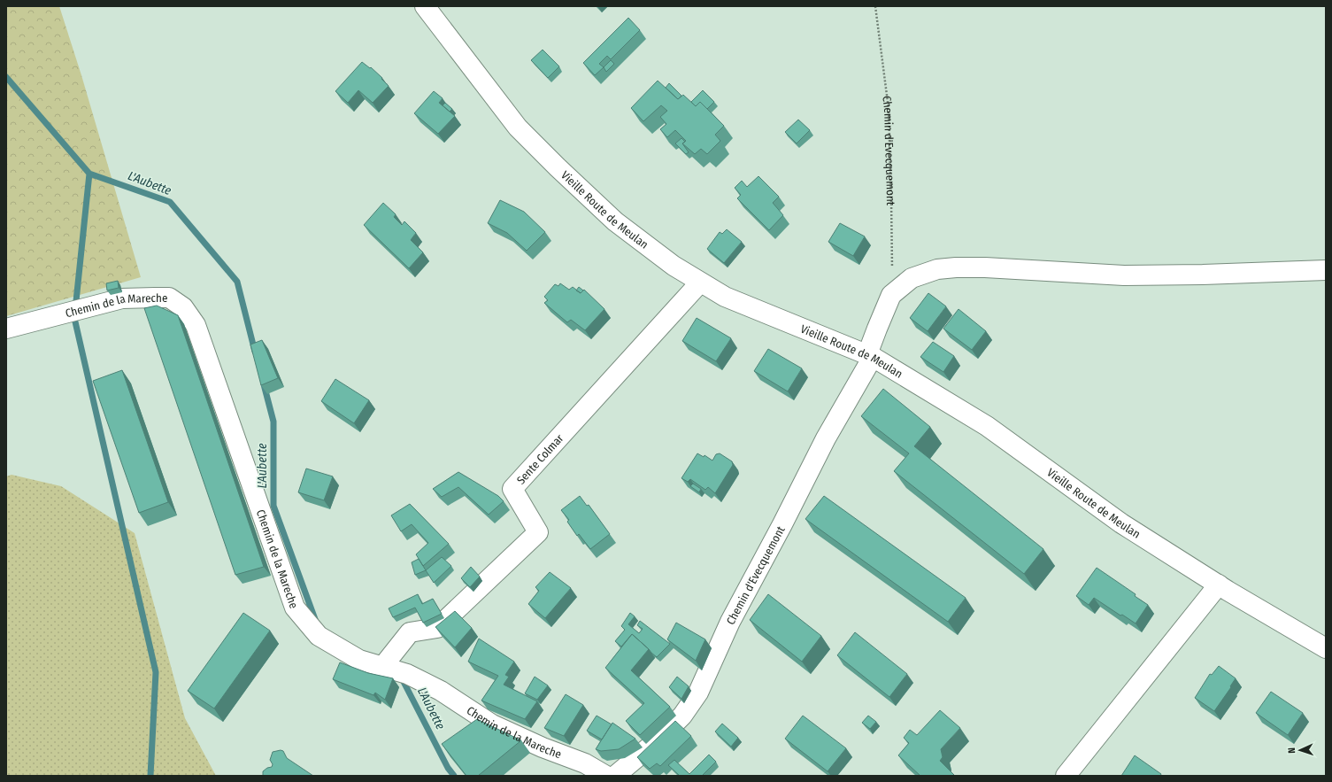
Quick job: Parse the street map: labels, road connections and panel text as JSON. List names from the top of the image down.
{
  "streets": {
    "street": [
      "Chemin d'Evecquemont",
      "Vieille Route de Meulan",
      "Chemin de la Mareche",
      "Sente Colmar"
    ]
  },
  "crossings": [
    ["Chemin d'Evecquemont", "Vieille Route de Meulan"],
    ["Vieille Route de Meulan", "Sente Colmar"],
    ["Chemin de la Mareche", "Sente Colmar"]
  ],
  "water": ["L'Aubette"],
  "north": "left"
}
